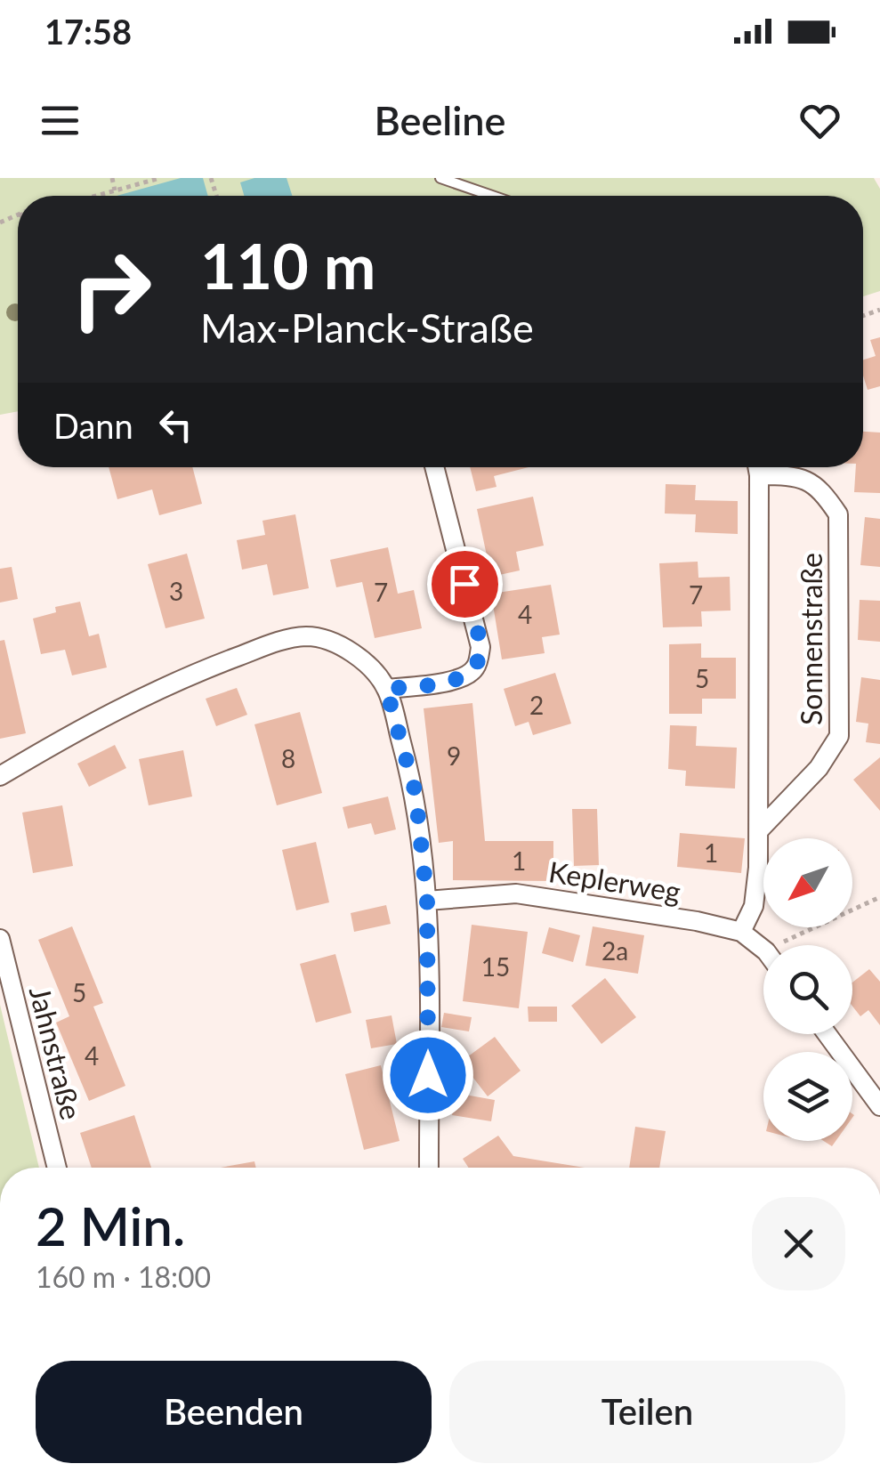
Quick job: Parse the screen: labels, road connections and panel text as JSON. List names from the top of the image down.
{
  "streets": {
    "street": ["Sonnenstraße", "Keplerweg", "Jahnstraße"]
  },
  "crossings": [
    ["Sonnenstraße", "Keplerweg"]
  ],
  "house_numbers": [
    "3",
    "7",
    "7",
    "4",
    "5",
    "2",
    "9",
    "8",
    "1",
    "1",
    "2a",
    "15",
    "5",
    "4"
  ],
  "north": "bottom left",
  "page": {
    "status": "17:58",
    "header": "Beeline",
    "turn": ["110 m", "Max-Planck-Straße"],
    "then": "Dann",
    "heading": ["2 Min.", "160 m · 18:00"],
    "buttons": ["Beenden", "Teilen"]
  }
}
